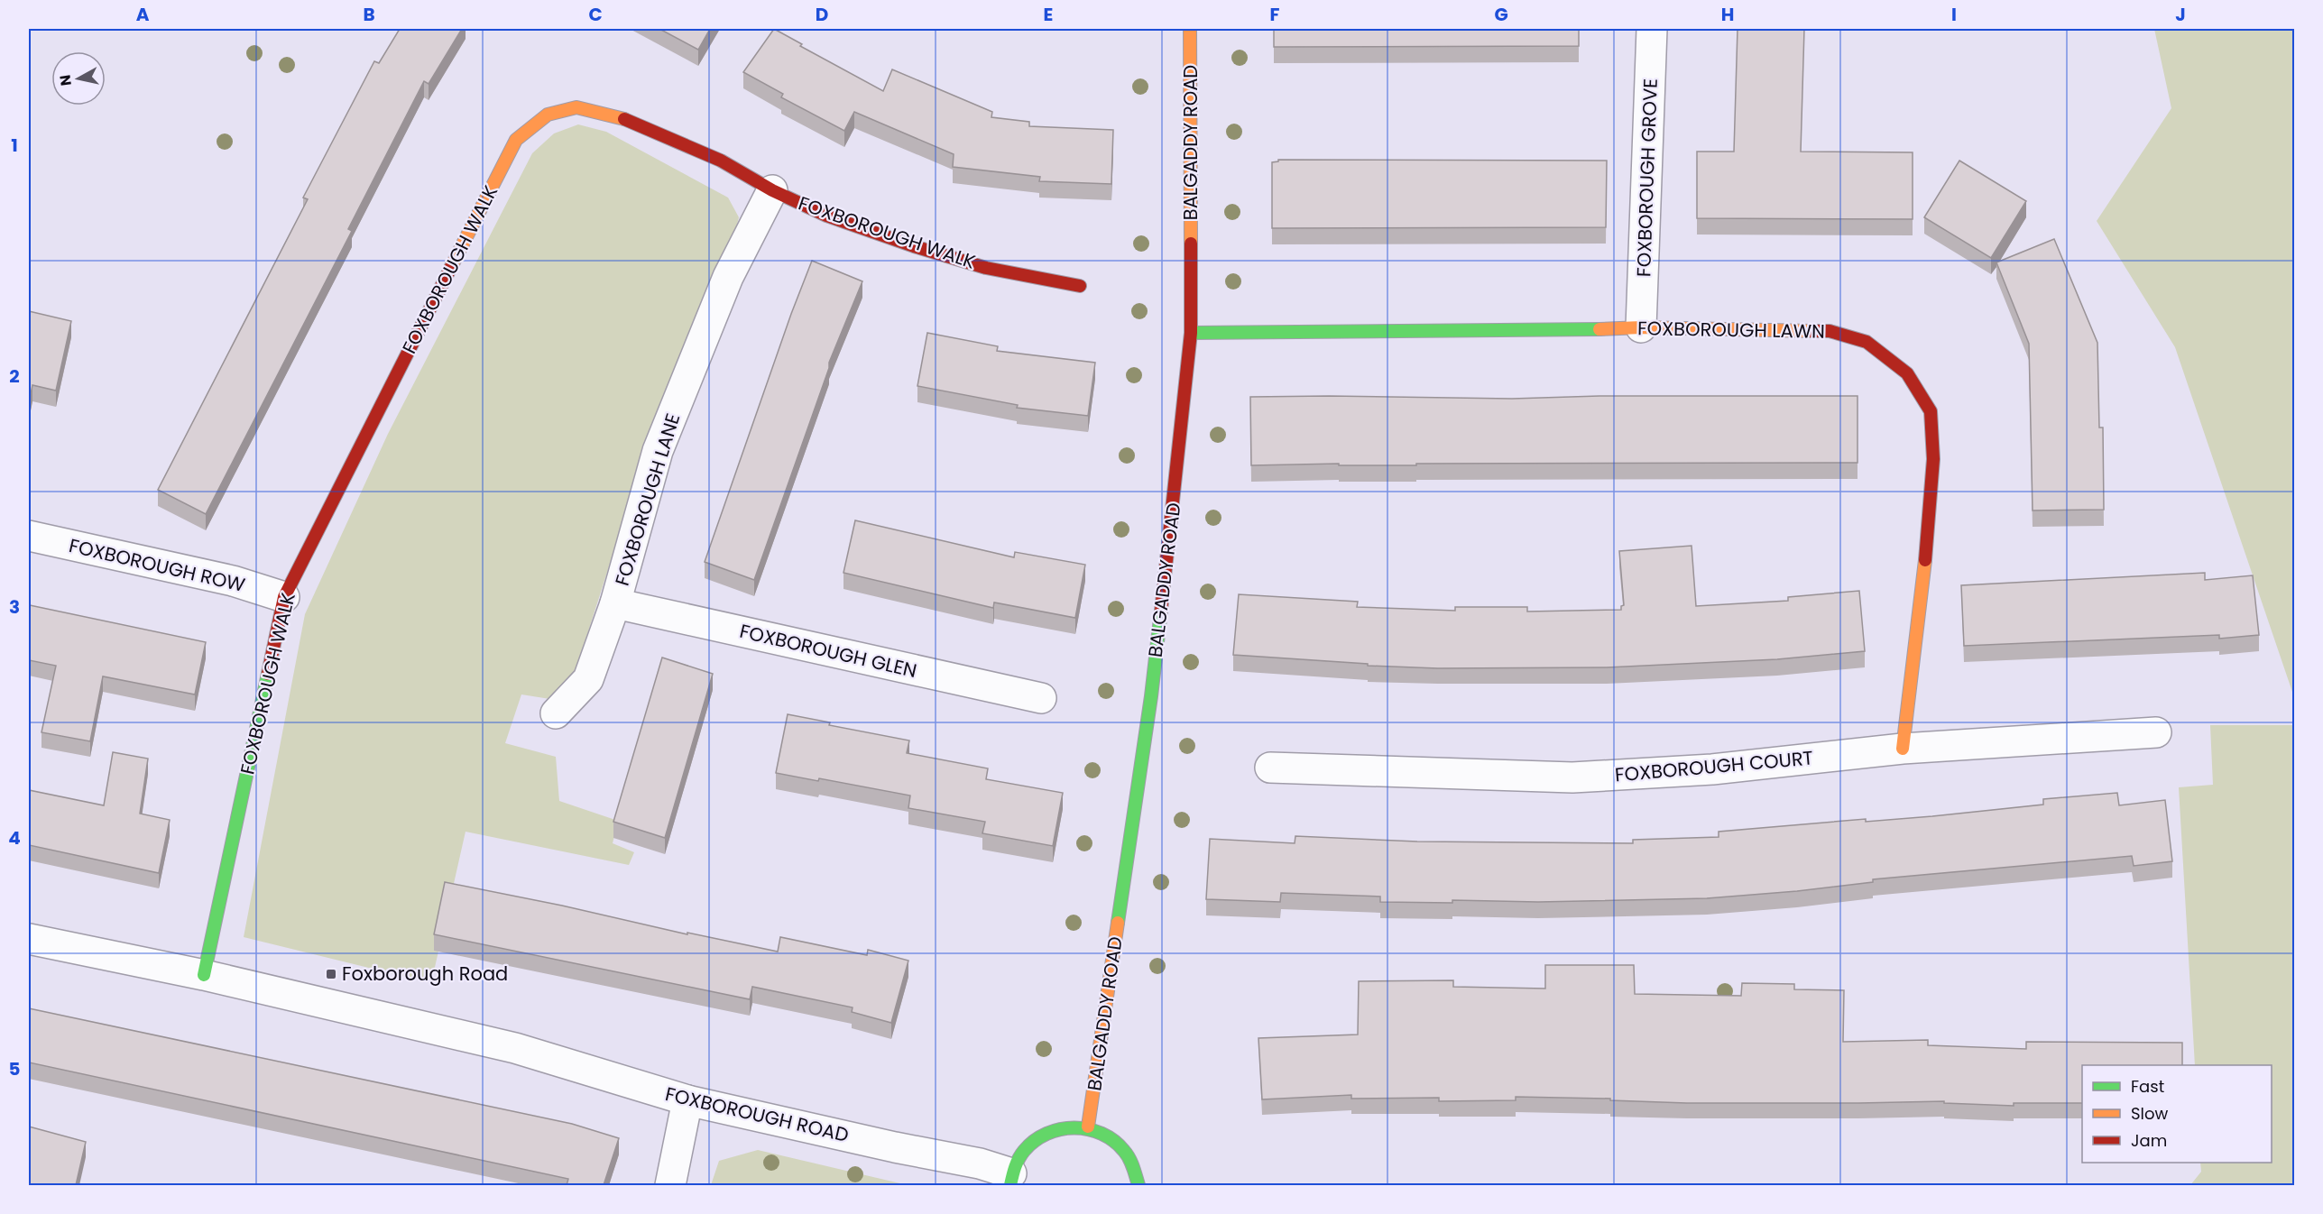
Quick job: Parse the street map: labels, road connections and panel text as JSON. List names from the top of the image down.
{
  "streets": {
    "street": [
      "BALGADDY ROAD",
      "FOXBOROUGH GROVE",
      "FOXBOROUGH WALK",
      "FOXBOROUGH LAWN",
      "FOXBOROUGH LANE",
      "FOXBOROUGH ROW",
      "FOXBOROUGH GLEN",
      "FOXBOROUGH COURT",
      "FOXBOROUGH ROAD"
    ]
  },
  "crossings": [
    ["BALGADDY ROAD", "FOXBOROUGH LAWN"],
    ["FOXBOROUGH GROVE", "FOXBOROUGH LAWN"],
    ["FOXBOROUGH WALK", "FOXBOROUGH LANE"],
    ["FOXBOROUGH WALK", "FOXBOROUGH ROW"],
    ["FOXBOROUGH WALK", "FOXBOROUGH ROAD"],
    ["FOXBOROUGH LAWN", "FOXBOROUGH COURT"],
    ["FOXBOROUGH LANE", "FOXBOROUGH GLEN"]
  ],
  "places": {
    "transit": ["Foxborough Road"]
  },
  "legend": ["Fast", "Slow", "Jam"],
  "north": "left",
  "grid": {
    "columns": [
      "A",
      "B",
      "C",
      "D",
      "E",
      "F",
      "G",
      "H",
      "I",
      "J"
    ],
    "rows": [
      "1",
      "2",
      "3",
      "4",
      "5"
    ]
  }
}
